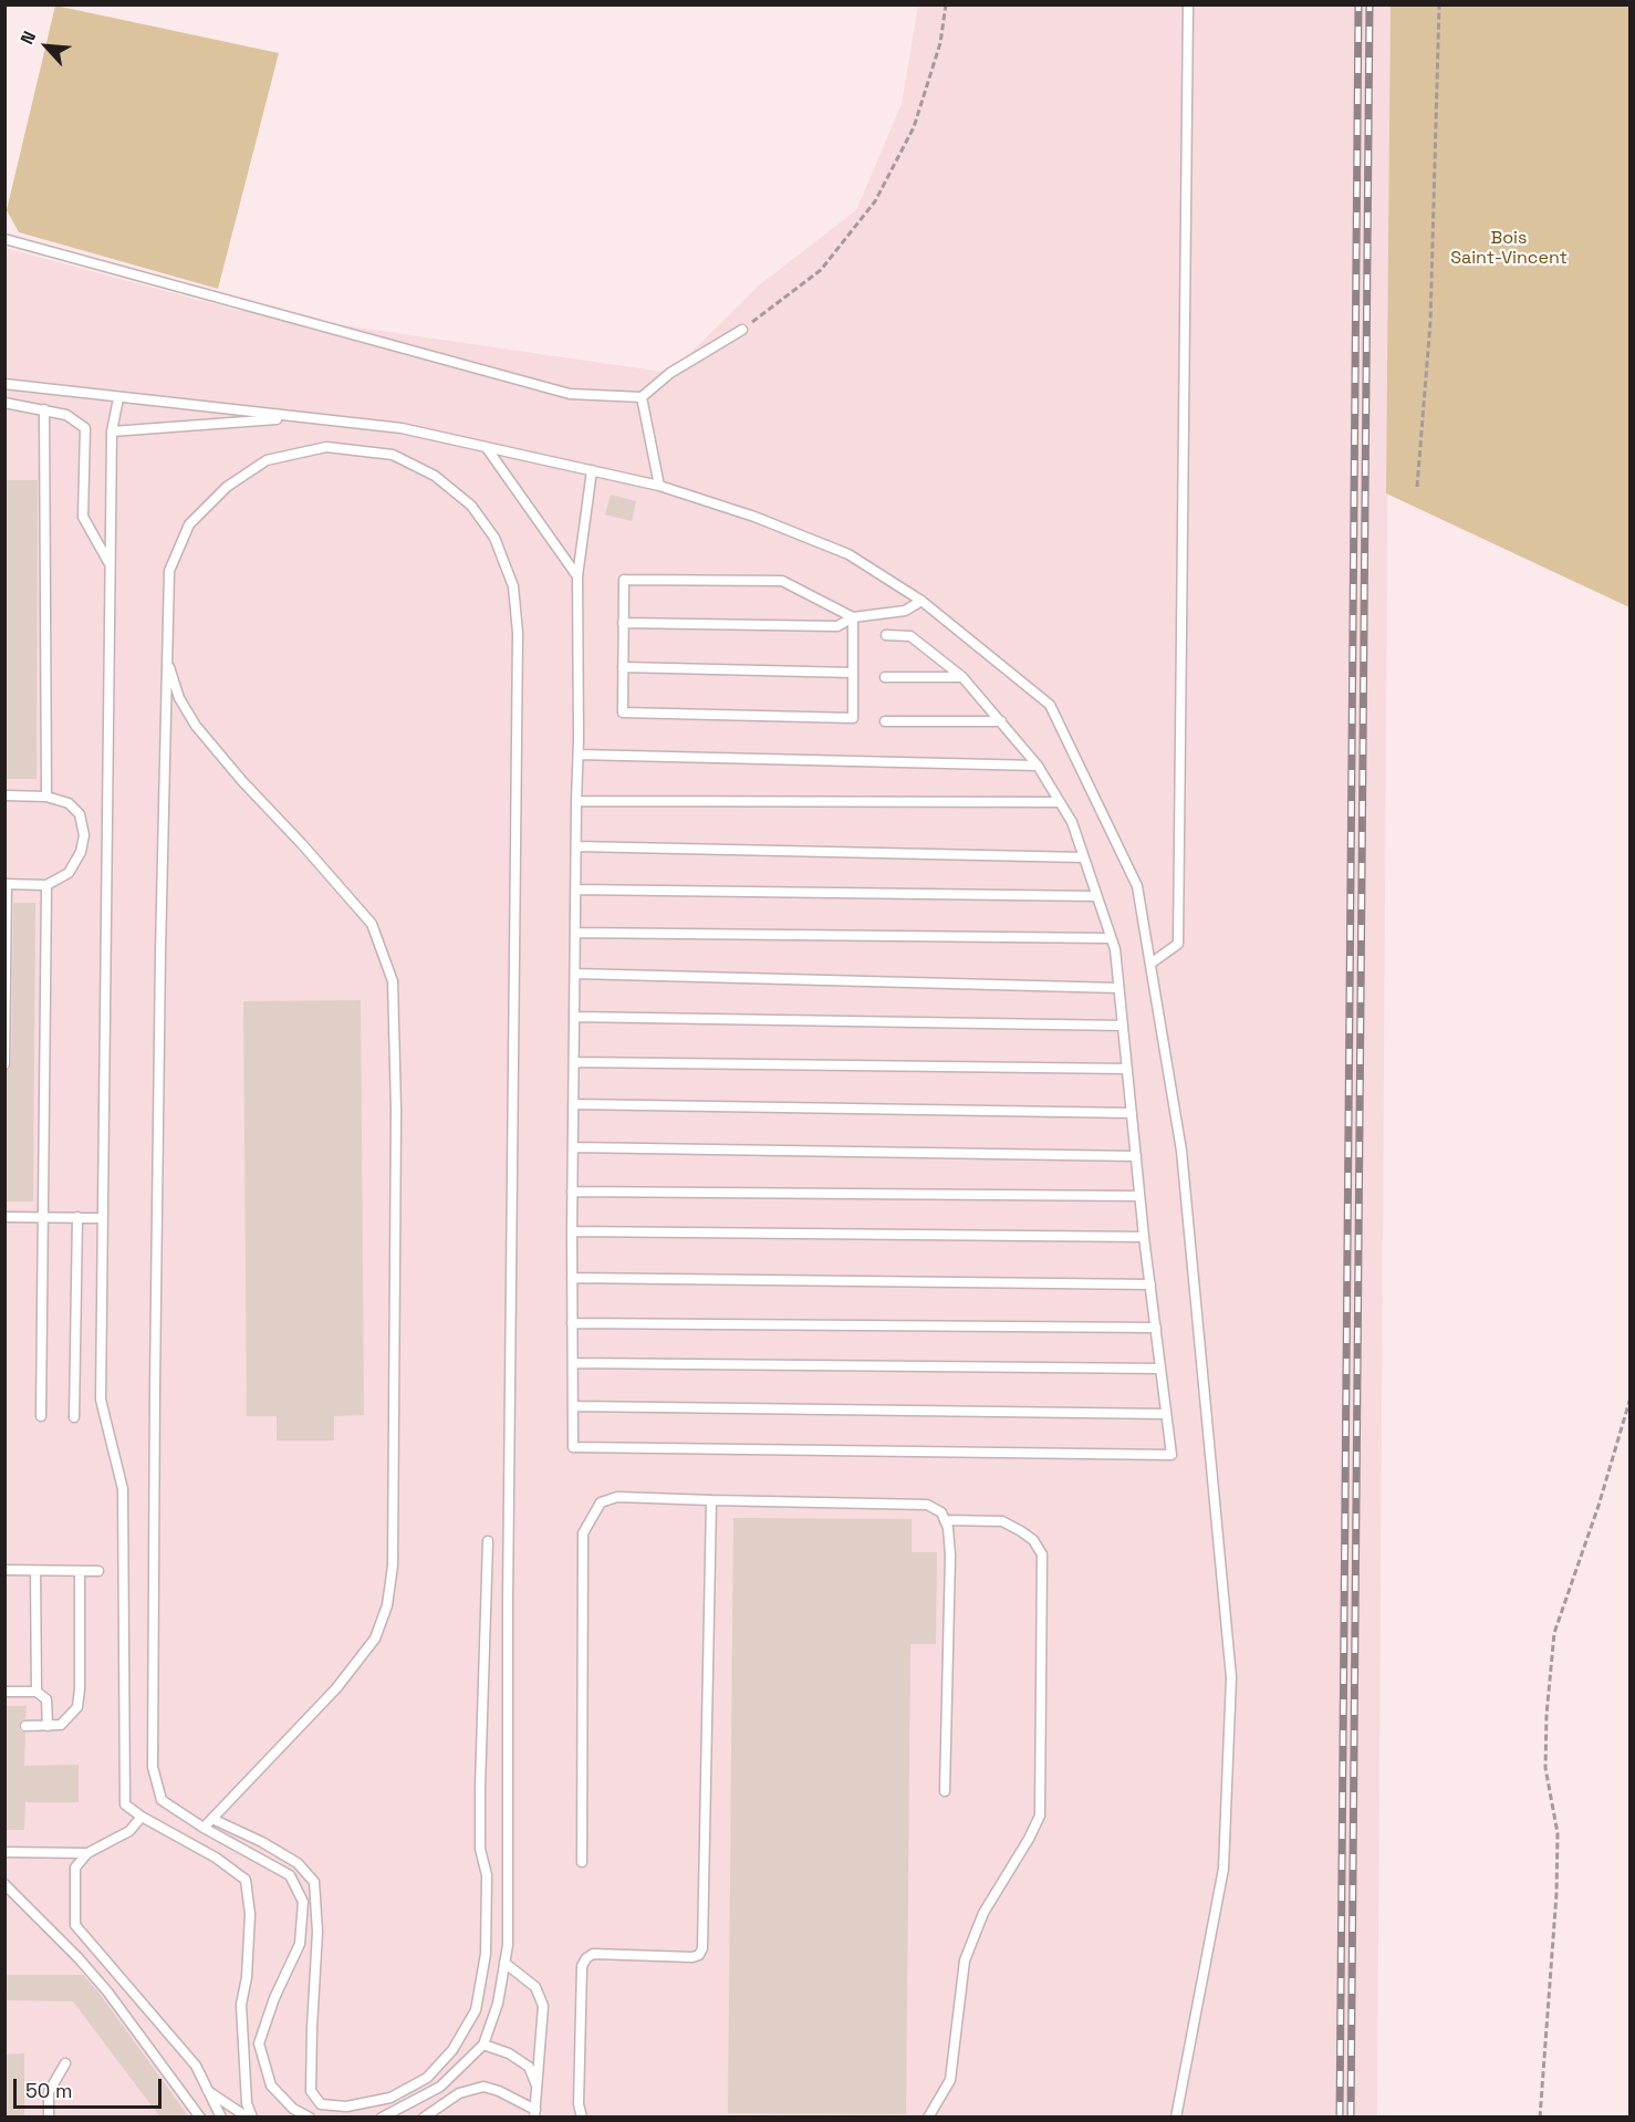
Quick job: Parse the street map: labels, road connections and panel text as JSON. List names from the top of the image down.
{
  "parks": ["Bois Saint-Vincent"],
  "scale_bar": "50 m",
  "north": "top left"
}
